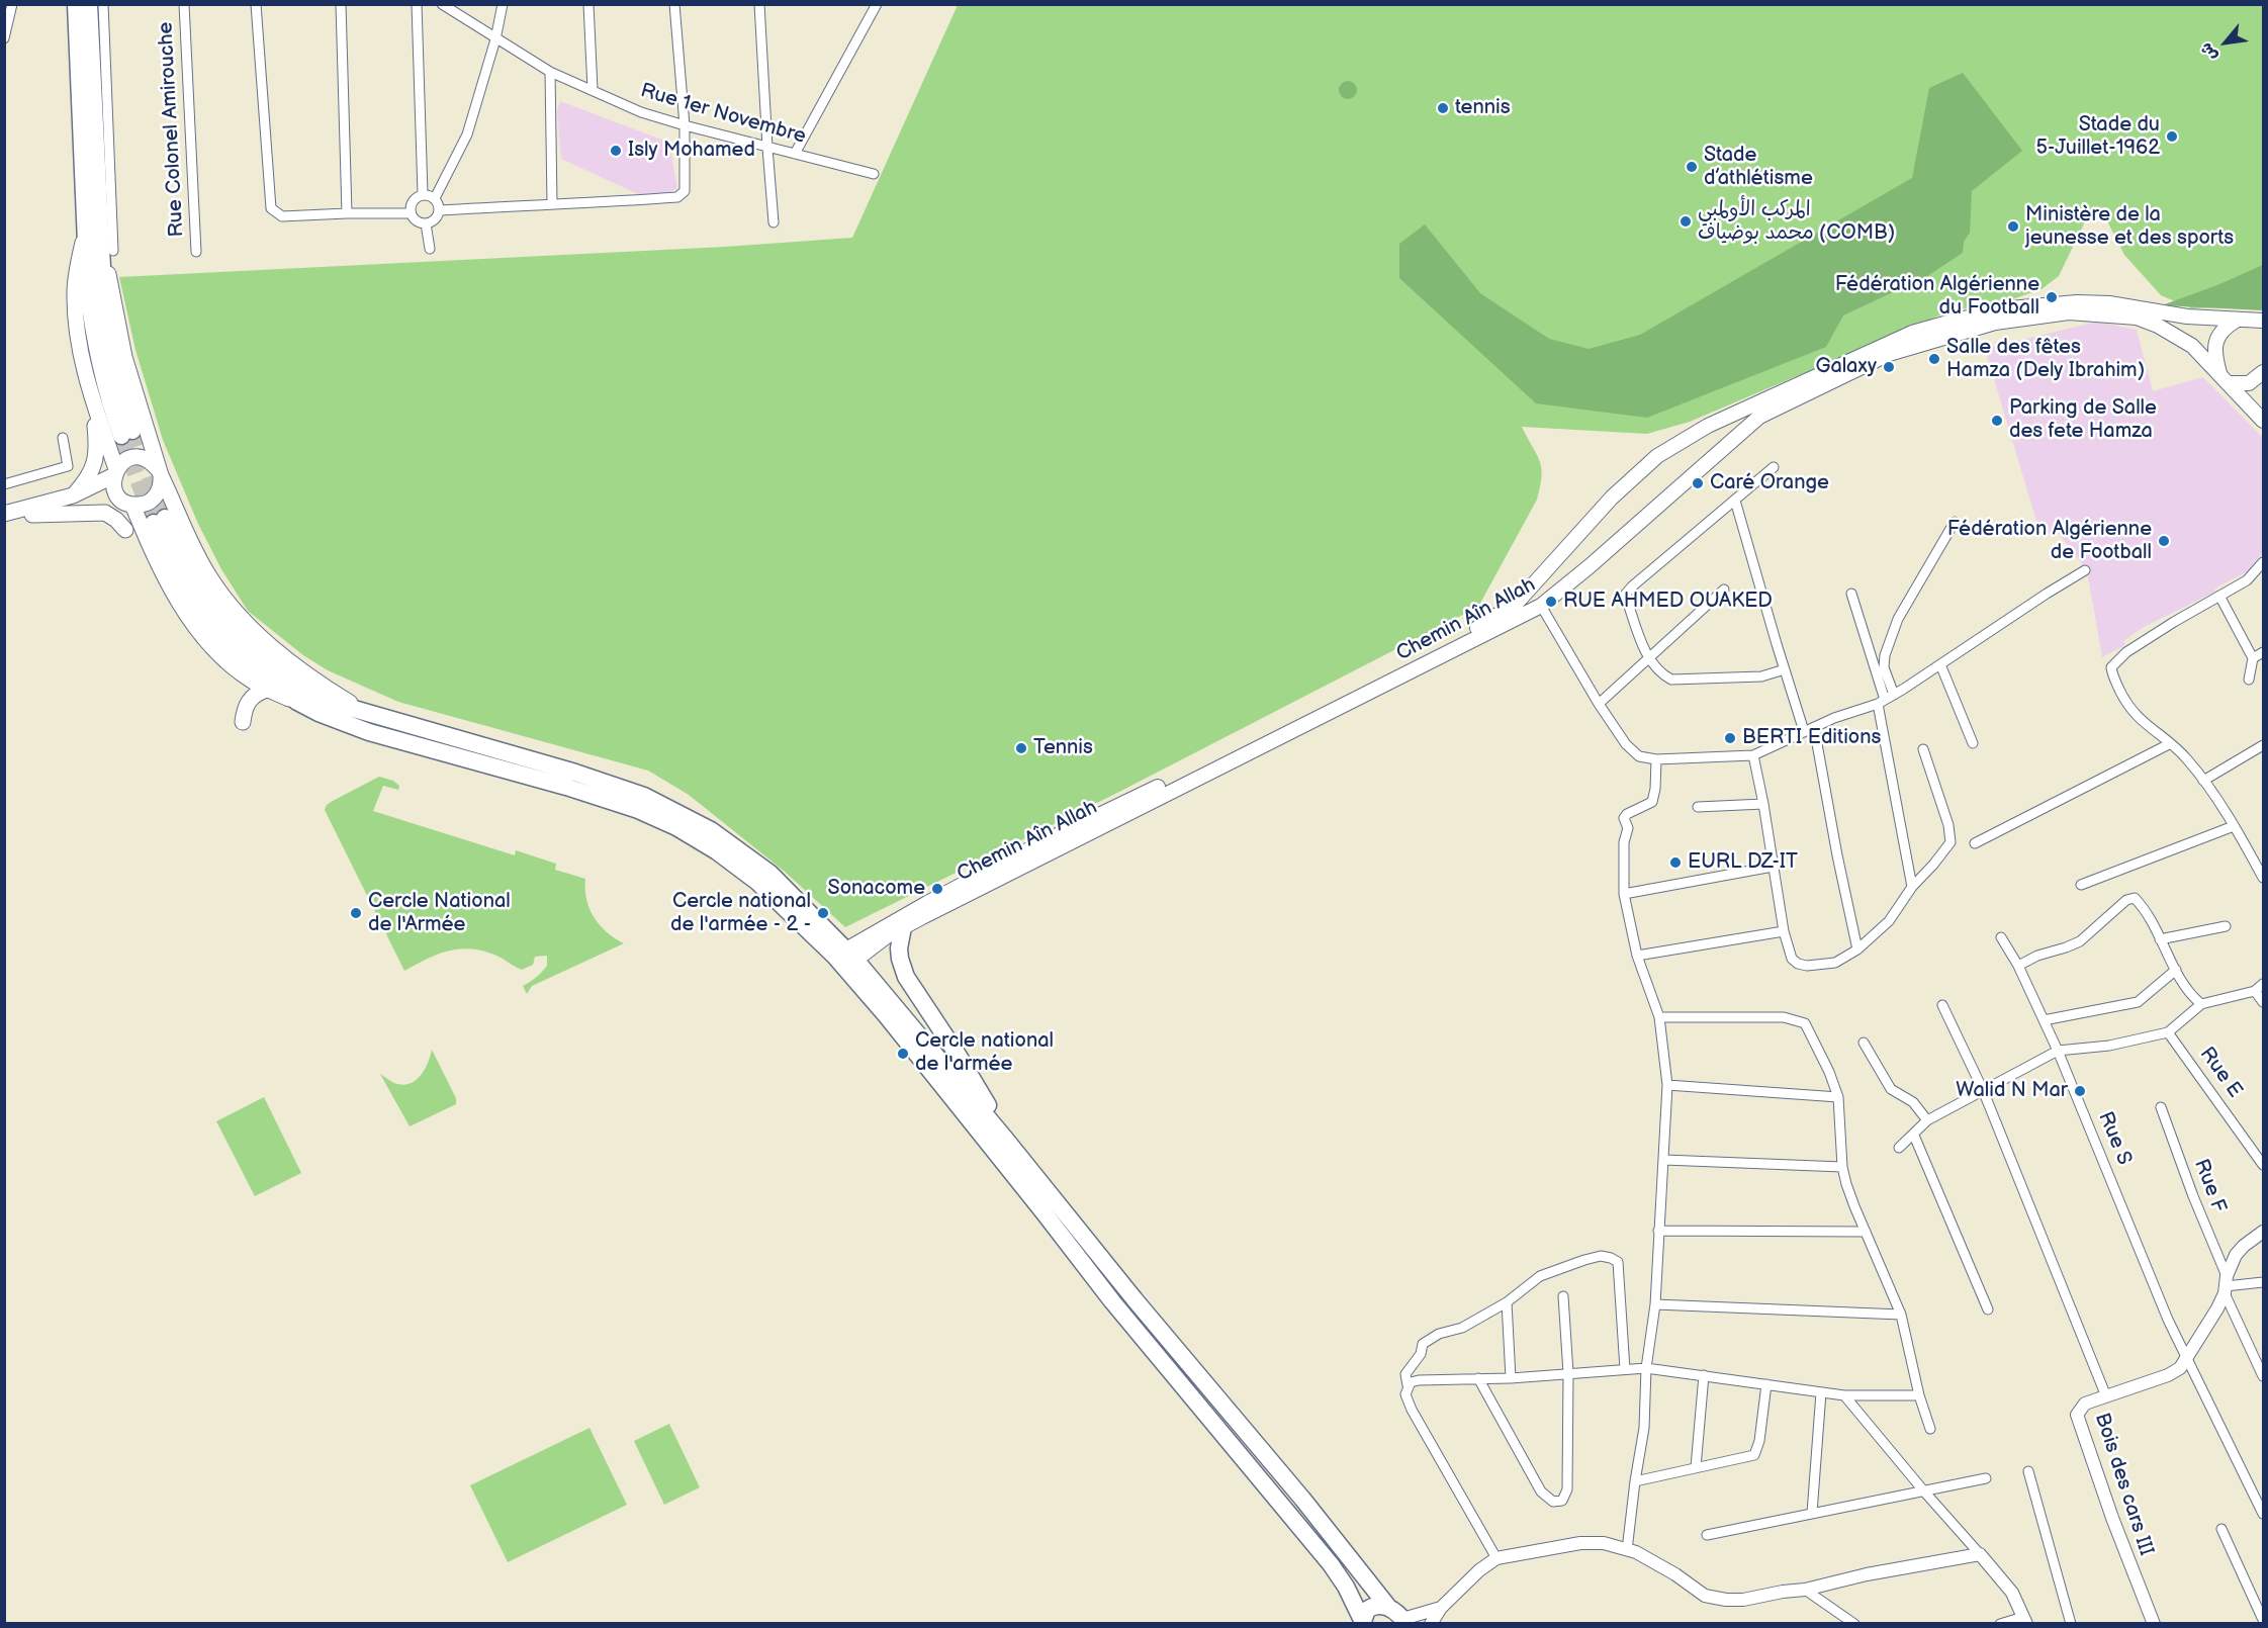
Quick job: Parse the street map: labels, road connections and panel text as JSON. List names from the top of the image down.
{
  "streets": {
    "main road": ["Chemin Aîn Allah"],
    "street": [
      "Rue 1er Novembre",
      "Rue Colonel Amirouche",
      "Rue E",
      "Rue S",
      "Rue F",
      "Bois des cars III"
    ]
  },
  "crossings": [
    ["Rue S", "Bois des cars III"],
    ["Rue F", "Bois des cars III"]
  ],
  "places": [
    "tennis",
    "Stade du 5-Juillet-1962",
    "Isly Mohamed",
    "Stade d’athlétisme",
    "المركب الأولمبي محمد بوضياف (COMB)",
    "Ministère de la jeunesse et des sports",
    "Fédération Algérienne du Football",
    "Salle des fêtes Hamza (Dely Ibrahim)",
    "Galaxy",
    "Parking de Salle des fete Hamza",
    "Caré Orange",
    "Fédération Algérienne de Football",
    "RUE AHMED OUAKED",
    "BERTI Editions",
    "Tennis",
    "EURL DZ-IT",
    "Sonacome",
    "Cercle National de l'Armée",
    "Cercle national de l'armée - 2 -",
    "Cercle national de l'armée",
    "Walid N Mar"
  ],
  "north": "bottom left"
}
